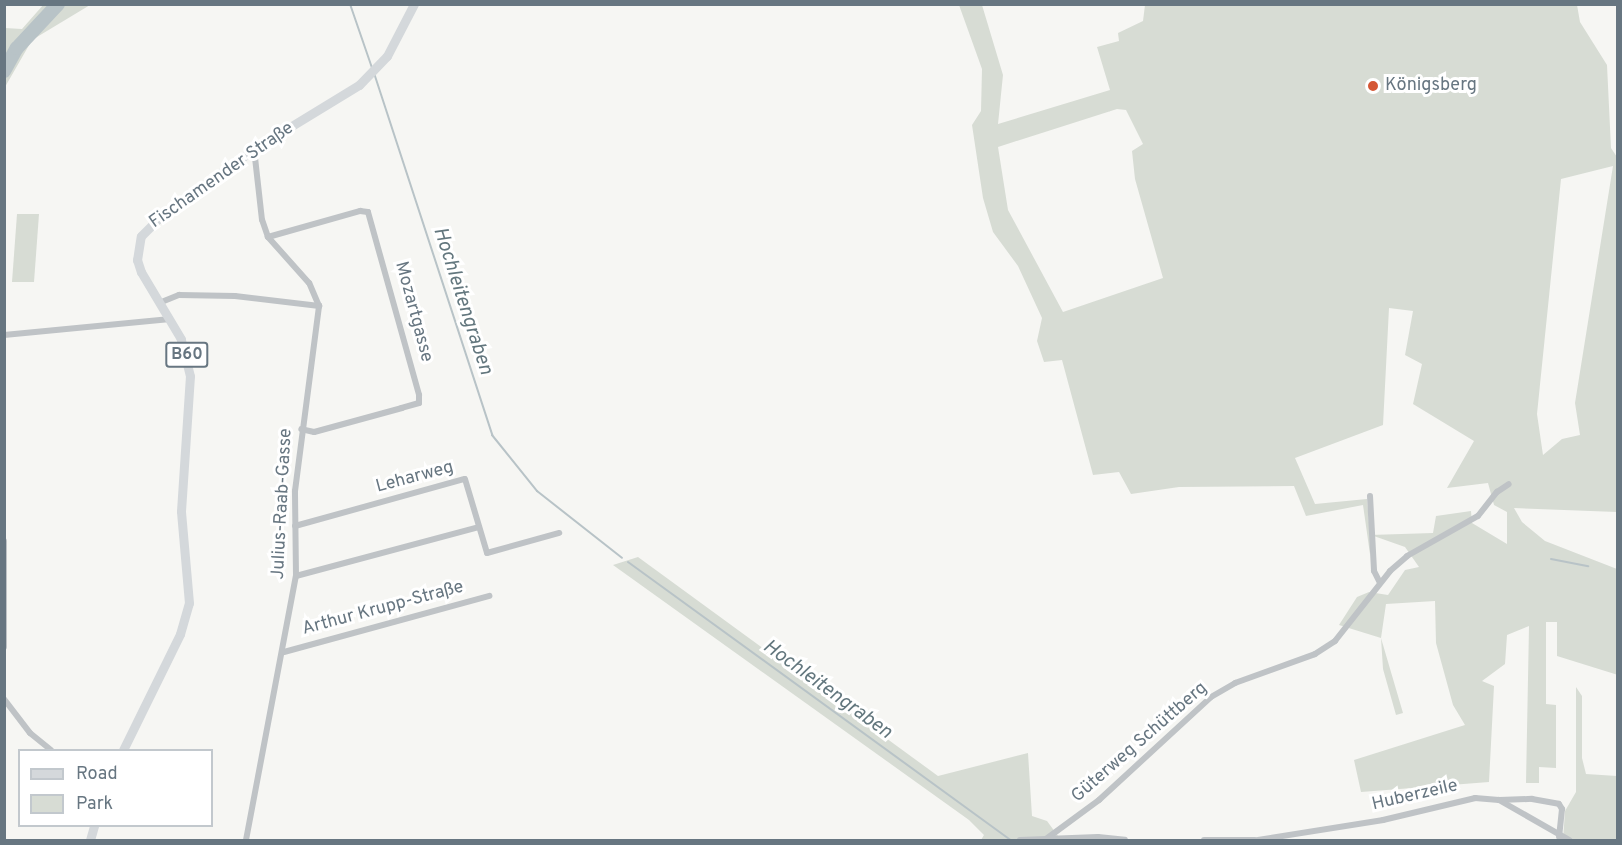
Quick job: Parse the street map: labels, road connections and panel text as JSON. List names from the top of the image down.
{
  "streets": {
    "main road": ["Fischamender Straße", "B60"],
    "street": [
      "Mozartgasse",
      "Leharweg",
      "Julius-Raab-Gasse",
      "Arthur Krupp-Straße",
      "Güterweg Schüttberg",
      "Huberzeile"
    ]
  },
  "crossings": [
    ["Mozartgasse", "Julius-Raab-Gasse"],
    ["Leharweg", "Julius-Raab-Gasse"],
    ["Julius-Raab-Gasse", "Arthur Krupp-Straße"]
  ],
  "water": ["Hochleitengraben"],
  "places": ["Königsberg"],
  "legend": ["Road", "Park"]
}
